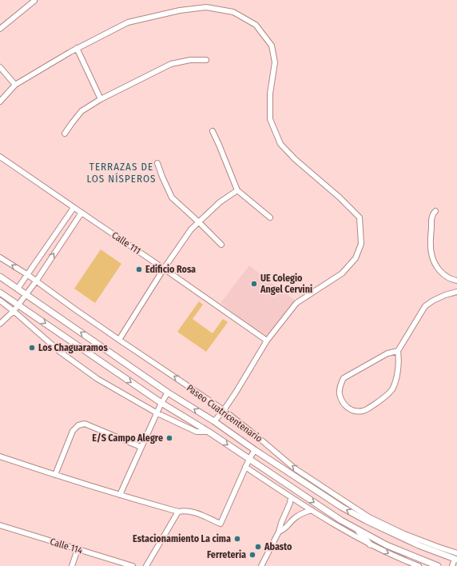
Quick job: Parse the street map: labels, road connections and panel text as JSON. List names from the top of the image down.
{
  "streets": {
    "street": ["Calle 111", "Paseo Cuatricentenario", "Calle 114"]
  },
  "districts": ["TERRAZAS DE LOS NÍSPEROS"],
  "places": [
    "Edificio Rosa",
    "UE Colegio Angel Cervini",
    "Los Chaguaramos",
    "E/S Campo Alegre",
    "Estacionamiento La cima",
    "Abasto",
    "Ferreteria"
  ]
}
